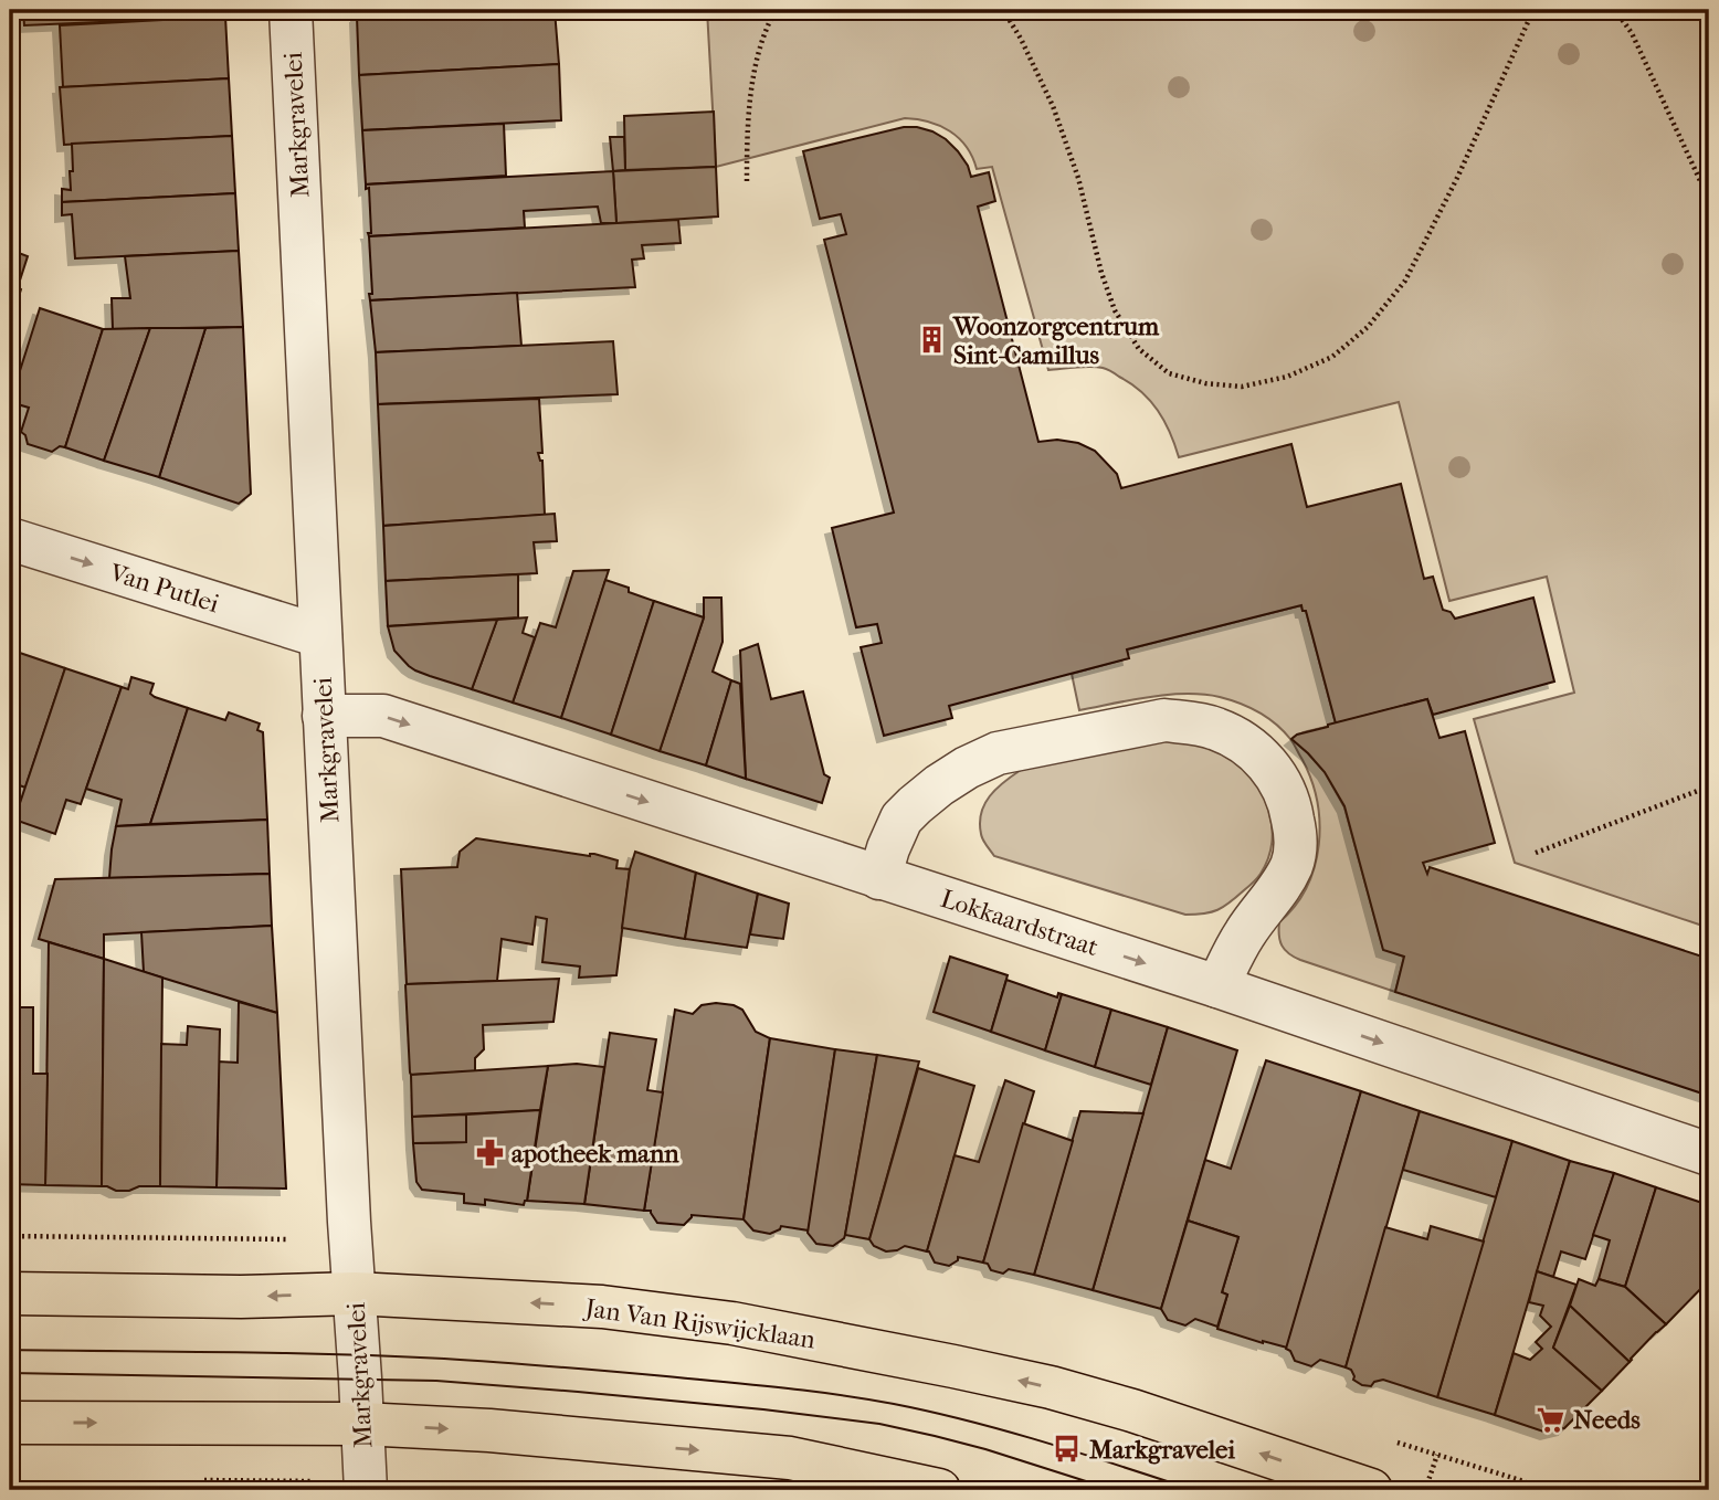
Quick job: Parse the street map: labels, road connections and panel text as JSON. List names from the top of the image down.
{
  "streets": {
    "main road": ["Jan Van Rijswijcklaan"],
    "street": ["Markgravelei", "Van Putlei", "Lokkaardstraat"]
  },
  "crossings": [
    ["Markgravelei", "Van Putlei"],
    ["Markgravelei", "Lokkaardstraat"],
    ["Markgravelei", "Jan Van Rijswijcklaan"]
  ],
  "one_way": ["Van Putlei", "Lokkaardstraat"],
  "places": {
    "building": ["Woonzorgcentrum Sint-Camillus"],
    "pharmacy": ["apotheek mann"],
    "supermarket": ["Needs"],
    "bus stop": ["Markgravelei"]
  }
}
